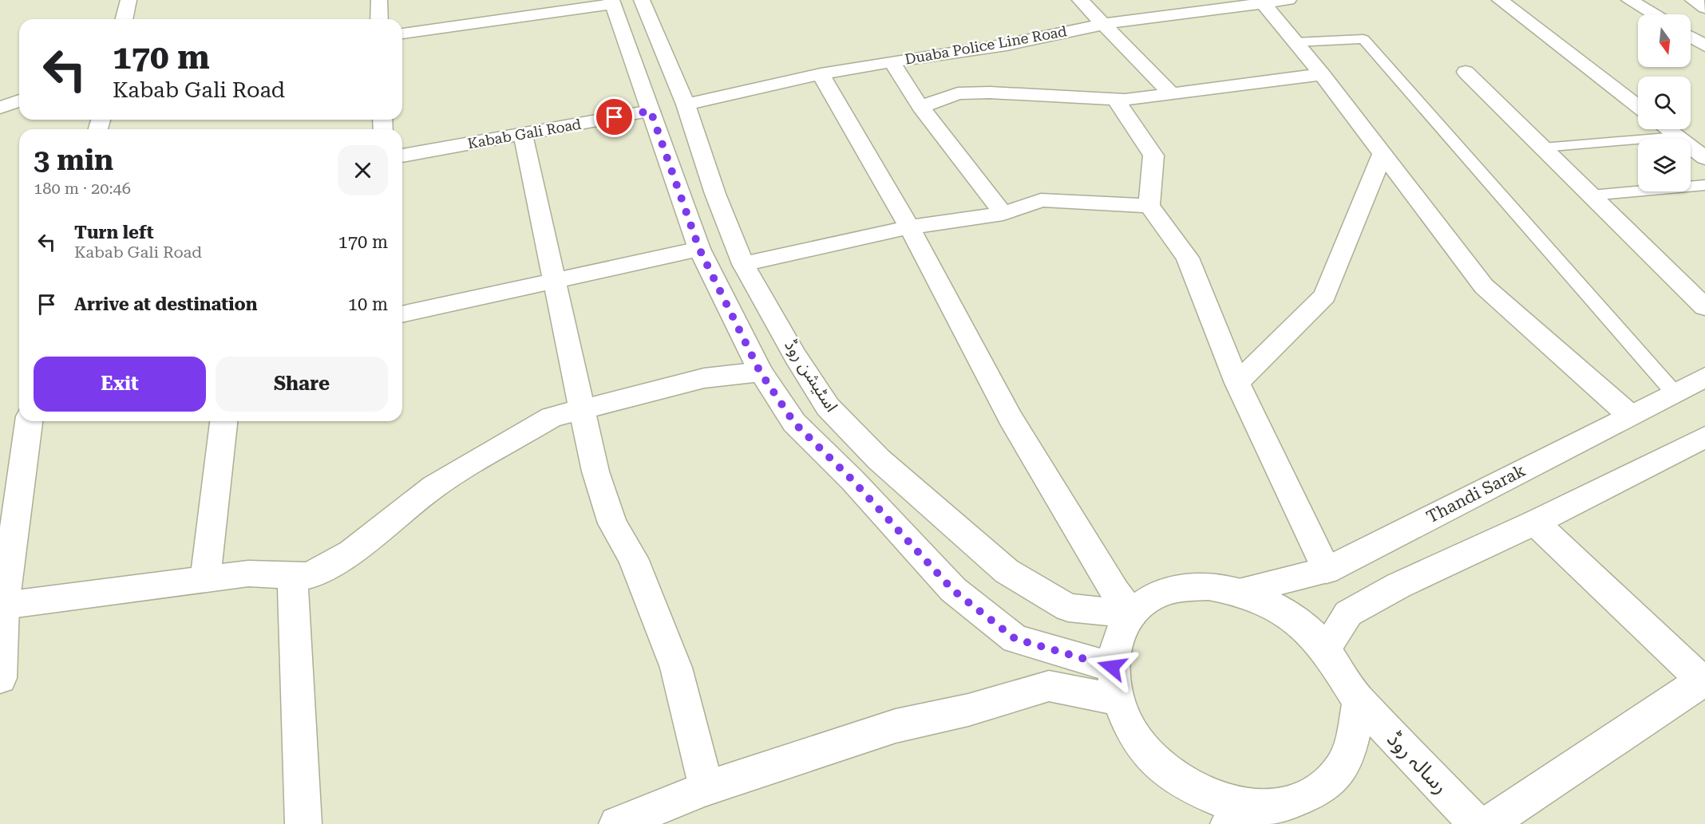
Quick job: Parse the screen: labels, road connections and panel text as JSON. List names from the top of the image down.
{
  "streets": {
    "street": [
      "Duaba Police Line Road",
      "Kabab Gali Road",
      "اسٹیشن روڈ",
      "Thandi Sarak",
      "رسالہ روڈ"
    ]
  },
  "crossings": [
    ["Duaba Police Line Road", "اسٹیشن روڈ"],
    ["Thandi Sarak", "رسالہ روڈ"]
  ],
  "north": "bottom",
  "page": {
    "turn": ["170 m", "Kabab Gali Road"],
    "heading": ["3 min", "180 m · 20:46"],
    "list": [
      {
        "name": "Turn left",
        "note": "Kabab Gali Road",
        "value": "170 m"
      },
      {
        "name": "Arrive at destination",
        "value": "10 m"
      }
    ],
    "buttons": ["Exit", "Share"]
  }
}
